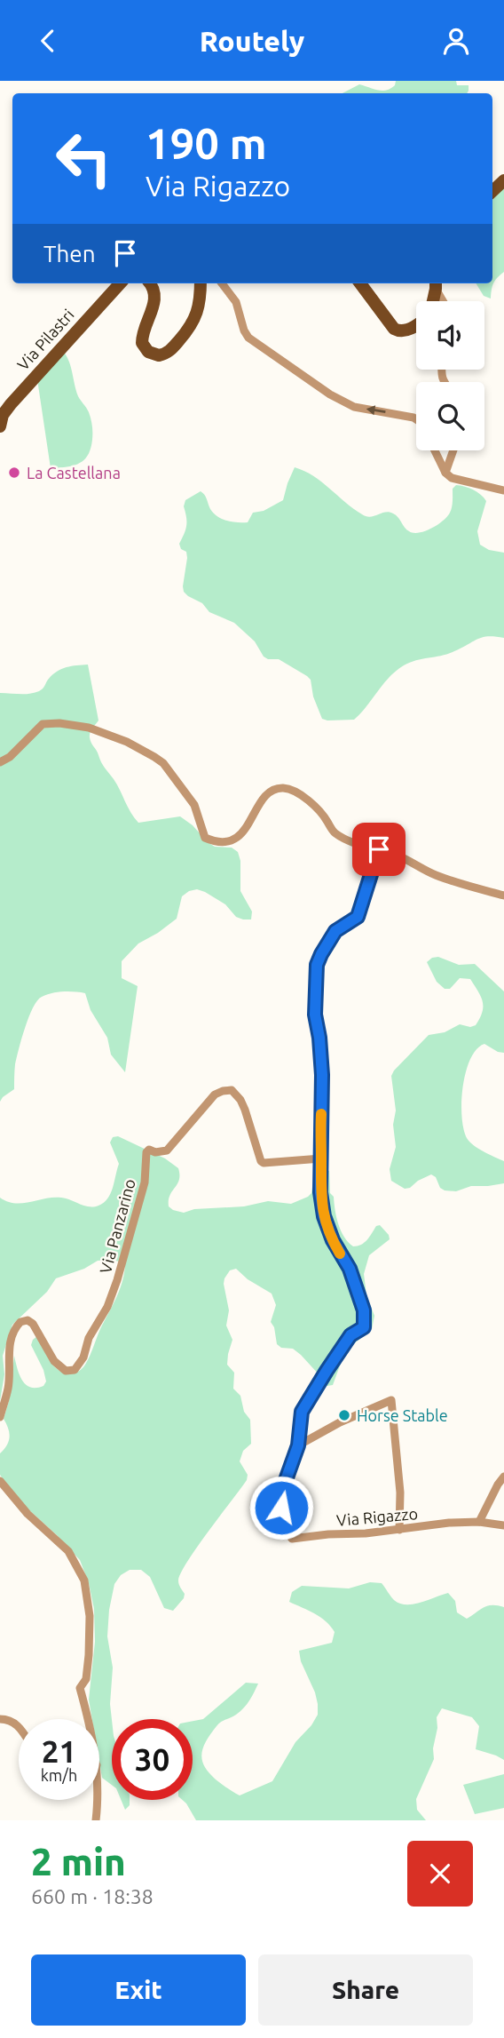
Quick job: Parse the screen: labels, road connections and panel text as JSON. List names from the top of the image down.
{
  "streets": {
    "main road": ["Via Pilastri"],
    "street": ["Via Panzarino", "Via Rigazzo"]
  },
  "crossings": [
    ["Via Panzarino", "Via Rigazzo"]
  ],
  "places": ["La Castellana", "Horse Stable"],
  "page": {
    "header": "Routely",
    "turn": ["190 m", "Via Rigazzo"],
    "then": "Then",
    "speed": "21 km/h",
    "limit": "30",
    "heading": ["2 min", "660 m · 18:38"],
    "buttons": ["Exit", "Share"]
  }
}
